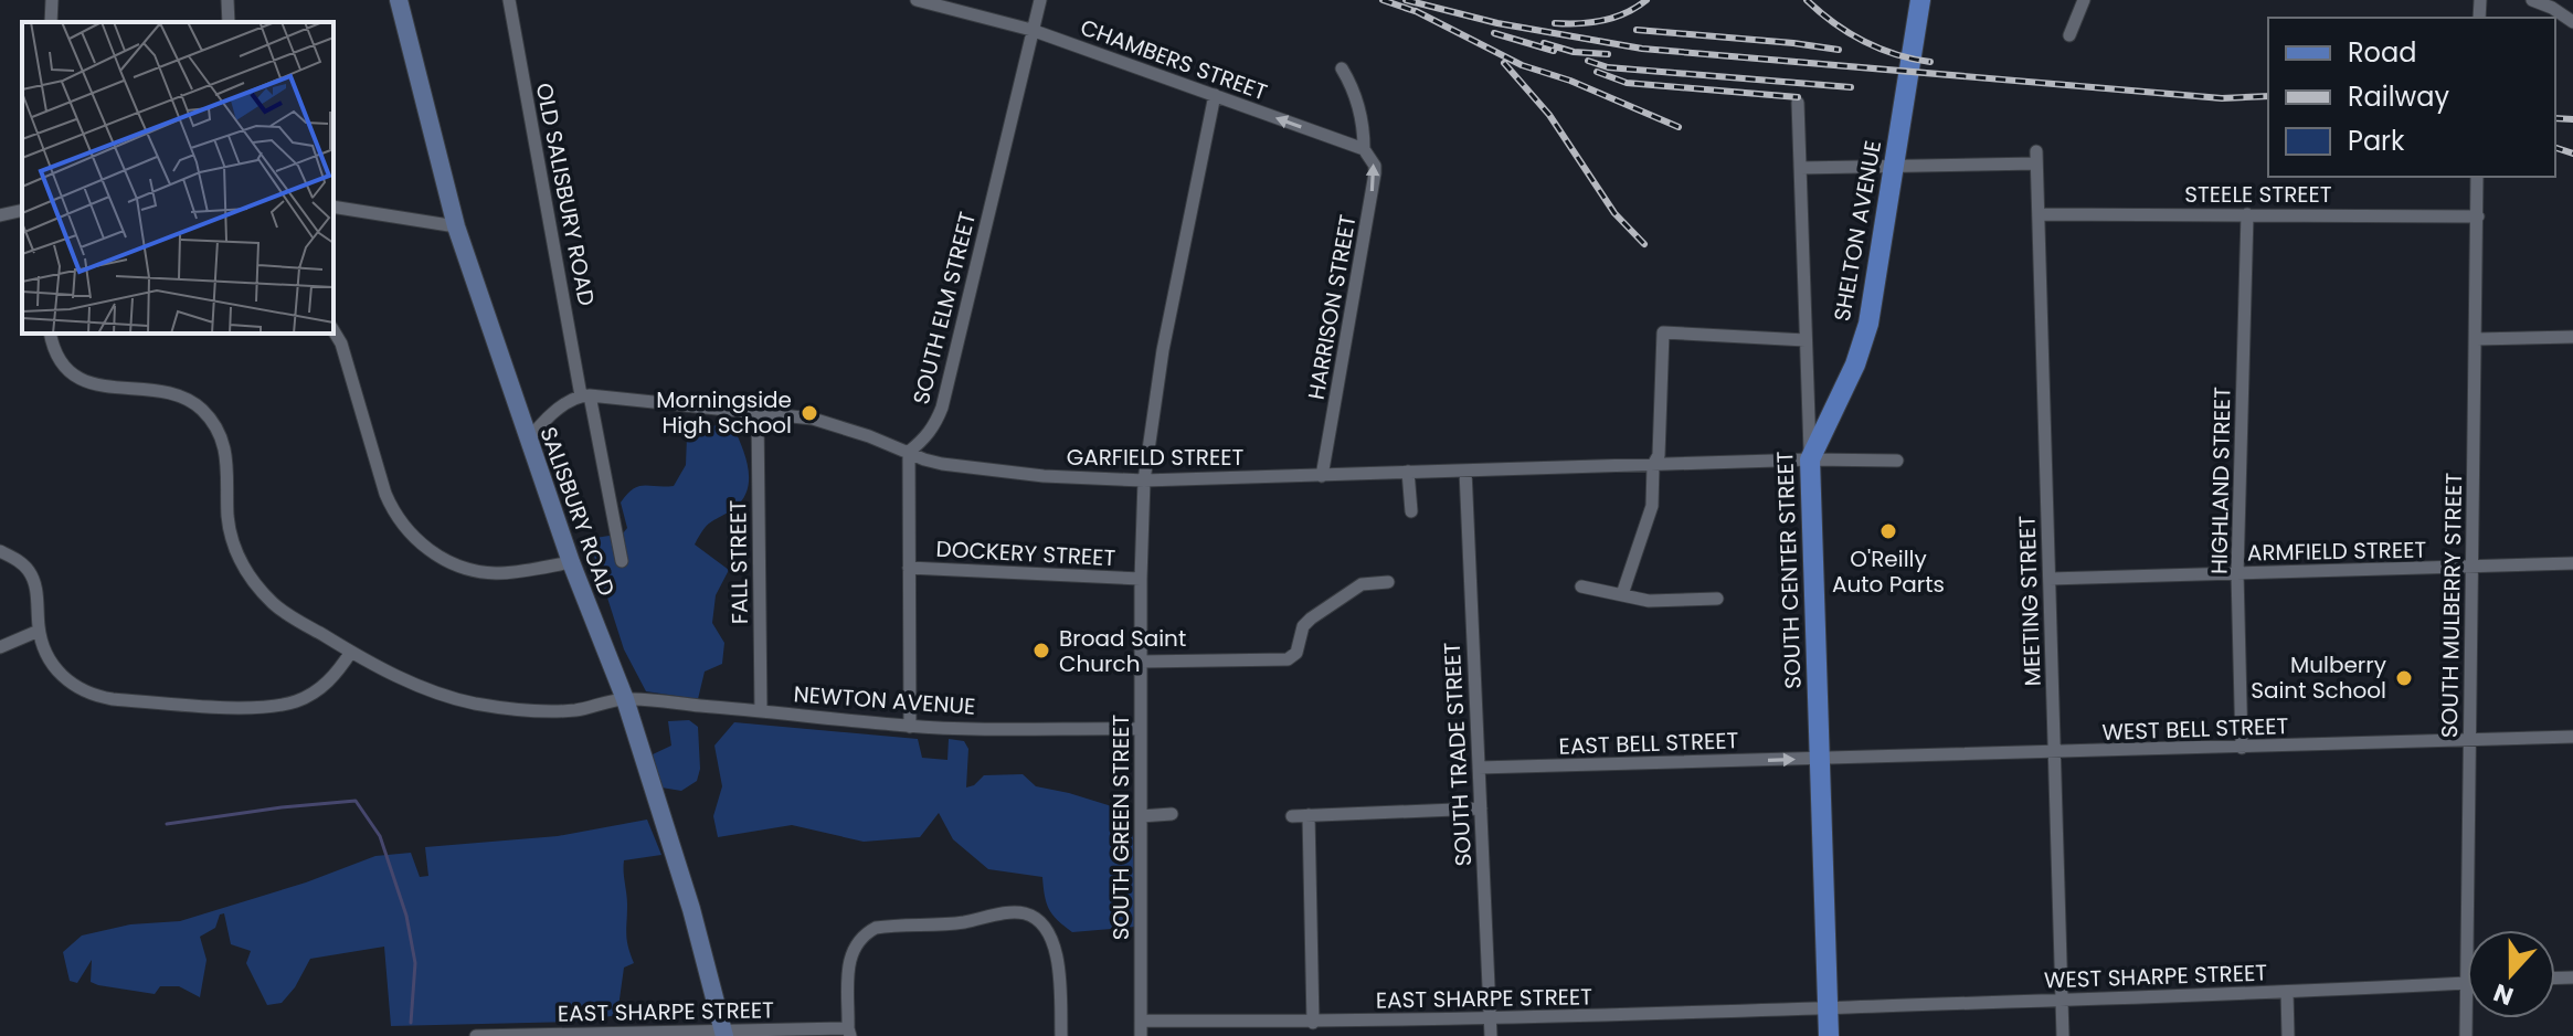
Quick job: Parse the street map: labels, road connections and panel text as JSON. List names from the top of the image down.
{
  "streets": {
    "main road": ["SHELTON AVENUE", "SOUTH CENTER STREET"],
    "street": [
      "CHAMBERS STREET",
      "OLD SALISBURY ROAD",
      "STEELE STREET",
      "HARRISON STREET",
      "SOUTH ELM STREET",
      "GARFIELD STREET",
      "HIGHLAND STREET",
      "SALISBURY ROAD",
      "ARMFIELD STREET",
      "DOCKERY STREET",
      "FALL STREET",
      "MEETING STREET",
      "SOUTH MULBERRY STREET",
      "NEWTON AVENUE",
      "WEST BELL STREET",
      "EAST BELL STREET",
      "SOUTH TRADE STREET",
      "SOUTH GREEN STREET",
      "WEST SHARPE STREET",
      "EAST SHARPE STREET"
    ]
  },
  "crossings": [
    ["CHAMBERS STREET", "HARRISON STREET"],
    ["CHAMBERS STREET", "SOUTH ELM STREET"],
    ["CHAMBERS STREET", "SOUTH GREEN STREET"],
    ["OLD SALISBURY ROAD", "GARFIELD STREET"],
    ["STEELE STREET", "HIGHLAND STREET"],
    ["STEELE STREET", "MEETING STREET"],
    ["STEELE STREET", "SOUTH MULBERRY STREET"],
    ["SHELTON AVENUE", "GARFIELD STREET"],
    ["SHELTON AVENUE", "SOUTH CENTER STREET"],
    ["SHELTON AVENUE", "MEETING STREET"],
    ["HARRISON STREET", "GARFIELD STREET"],
    ["SOUTH ELM STREET", "GARFIELD STREET"],
    ["GARFIELD STREET", "FALL STREET"],
    ["GARFIELD STREET", "SOUTH CENTER STREET"],
    ["GARFIELD STREET", "SOUTH TRADE STREET"],
    ["GARFIELD STREET", "SOUTH GREEN STREET"],
    ["HIGHLAND STREET", "ARMFIELD STREET"],
    ["HIGHLAND STREET", "WEST BELL STREET"],
    ["SALISBURY ROAD", "NEWTON AVENUE"],
    ["SALISBURY ROAD", "EAST SHARPE STREET"],
    ["ARMFIELD STREET", "MEETING STREET"],
    ["ARMFIELD STREET", "SOUTH MULBERRY STREET"],
    ["DOCKERY STREET", "SOUTH GREEN STREET"],
    ["FALL STREET", "NEWTON AVENUE"],
    ["SOUTH CENTER STREET", "WEST BELL STREET"],
    ["SOUTH CENTER STREET", "EAST BELL STREET"],
    ["SOUTH CENTER STREET", "WEST SHARPE STREET"],
    ["SOUTH CENTER STREET", "EAST SHARPE STREET"],
    ["MEETING STREET", "WEST BELL STREET"],
    ["MEETING STREET", "WEST SHARPE STREET"],
    ["SOUTH MULBERRY STREET", "WEST BELL STREET"],
    ["SOUTH MULBERRY STREET", "WEST SHARPE STREET"],
    ["NEWTON AVENUE", "SOUTH GREEN STREET"],
    ["WEST BELL STREET", "EAST BELL STREET"],
    ["EAST BELL STREET", "SOUTH TRADE STREET"],
    ["SOUTH TRADE STREET", "EAST SHARPE STREET"],
    ["SOUTH GREEN STREET", "EAST SHARPE STREET"],
    ["WEST SHARPE STREET", "EAST SHARPE STREET"]
  ],
  "one_way": ["HARRISON STREET", "EAST BELL STREET"],
  "places": [
    "Morningside High School",
    "O'Reilly Auto Parts",
    "Broad Saint Church",
    "Mulberry Saint School"
  ],
  "legend": ["Road", "Railway", "Park"],
  "north": "bottom"
}
